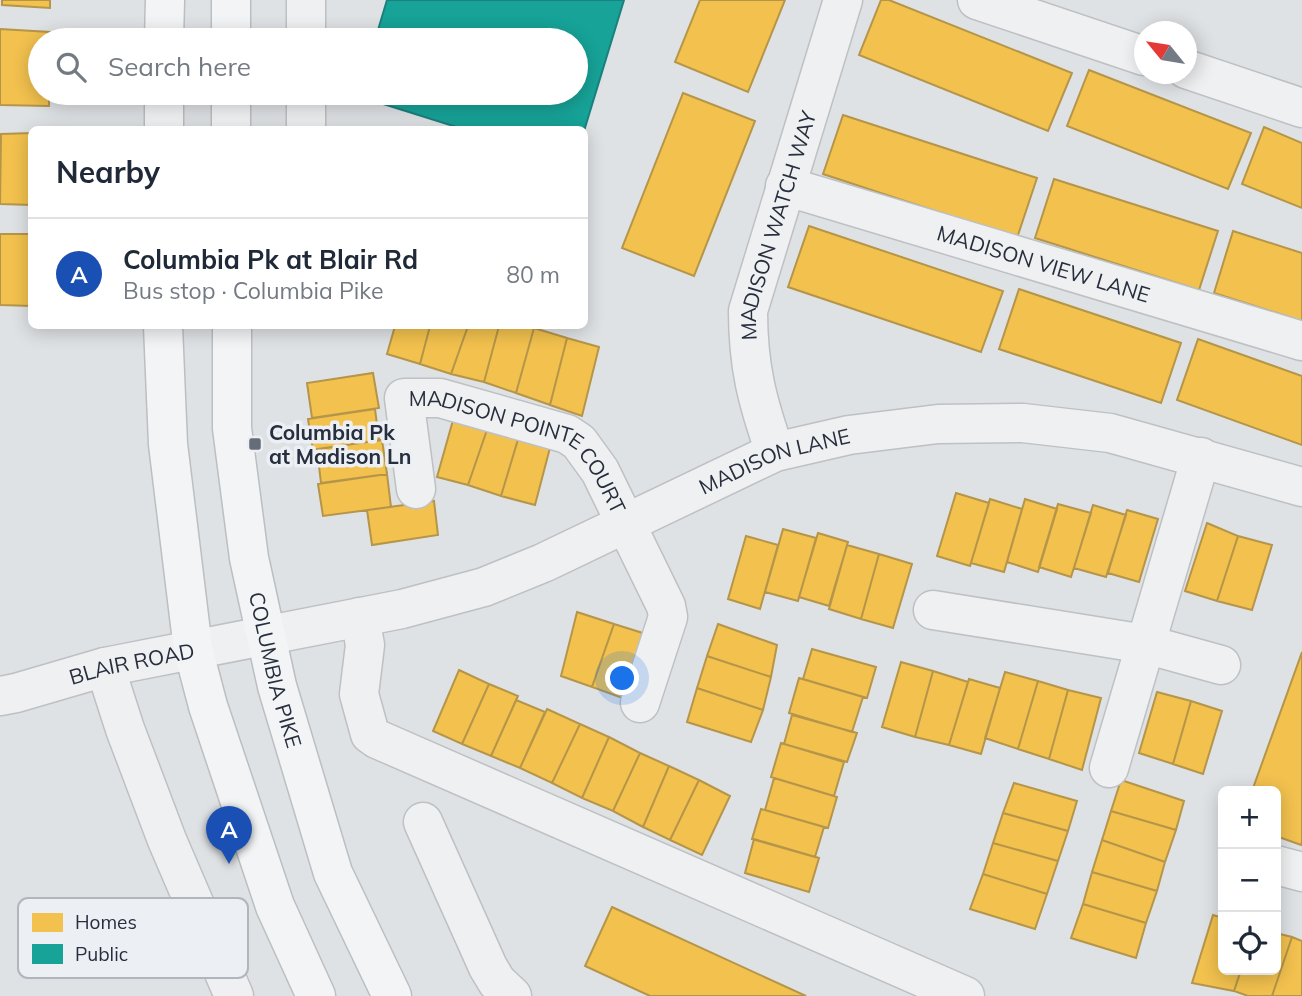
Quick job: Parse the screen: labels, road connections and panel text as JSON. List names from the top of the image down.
{
  "streets": {
    "main road": ["COLUMBIA PIKE"],
    "street": [
      "MADISON WATCH WAY",
      "MADISON VIEW LANE",
      "MADISON POINTE COURT",
      "MADISON LANE",
      "BLAIR ROAD"
    ]
  },
  "crossings": [
    ["MADISON WATCH WAY", "MADISON VIEW LANE"],
    ["MADISON WATCH WAY", "MADISON LANE"],
    ["MADISON POINTE COURT", "MADISON LANE"],
    ["MADISON LANE", "BLAIR ROAD"],
    ["MADISON LANE", "COLUMBIA PIKE"],
    ["BLAIR ROAD", "COLUMBIA PIKE"]
  ],
  "places": {
    "transit": ["Columbia Pk at Madison Ln"]
  },
  "legend": ["Homes", "Public"],
  "north": "top left",
  "page": {
    "search": "Search here",
    "heading": "Nearby",
    "list": [
      {
        "mark": "A",
        "name": "Columbia Pk at Blair Rd",
        "note": "Bus stop · Columbia Pike",
        "value": "80 m"
      }
    ],
    "map_buttons": ["+", "−"],
    "pins": "A"
  }
}
